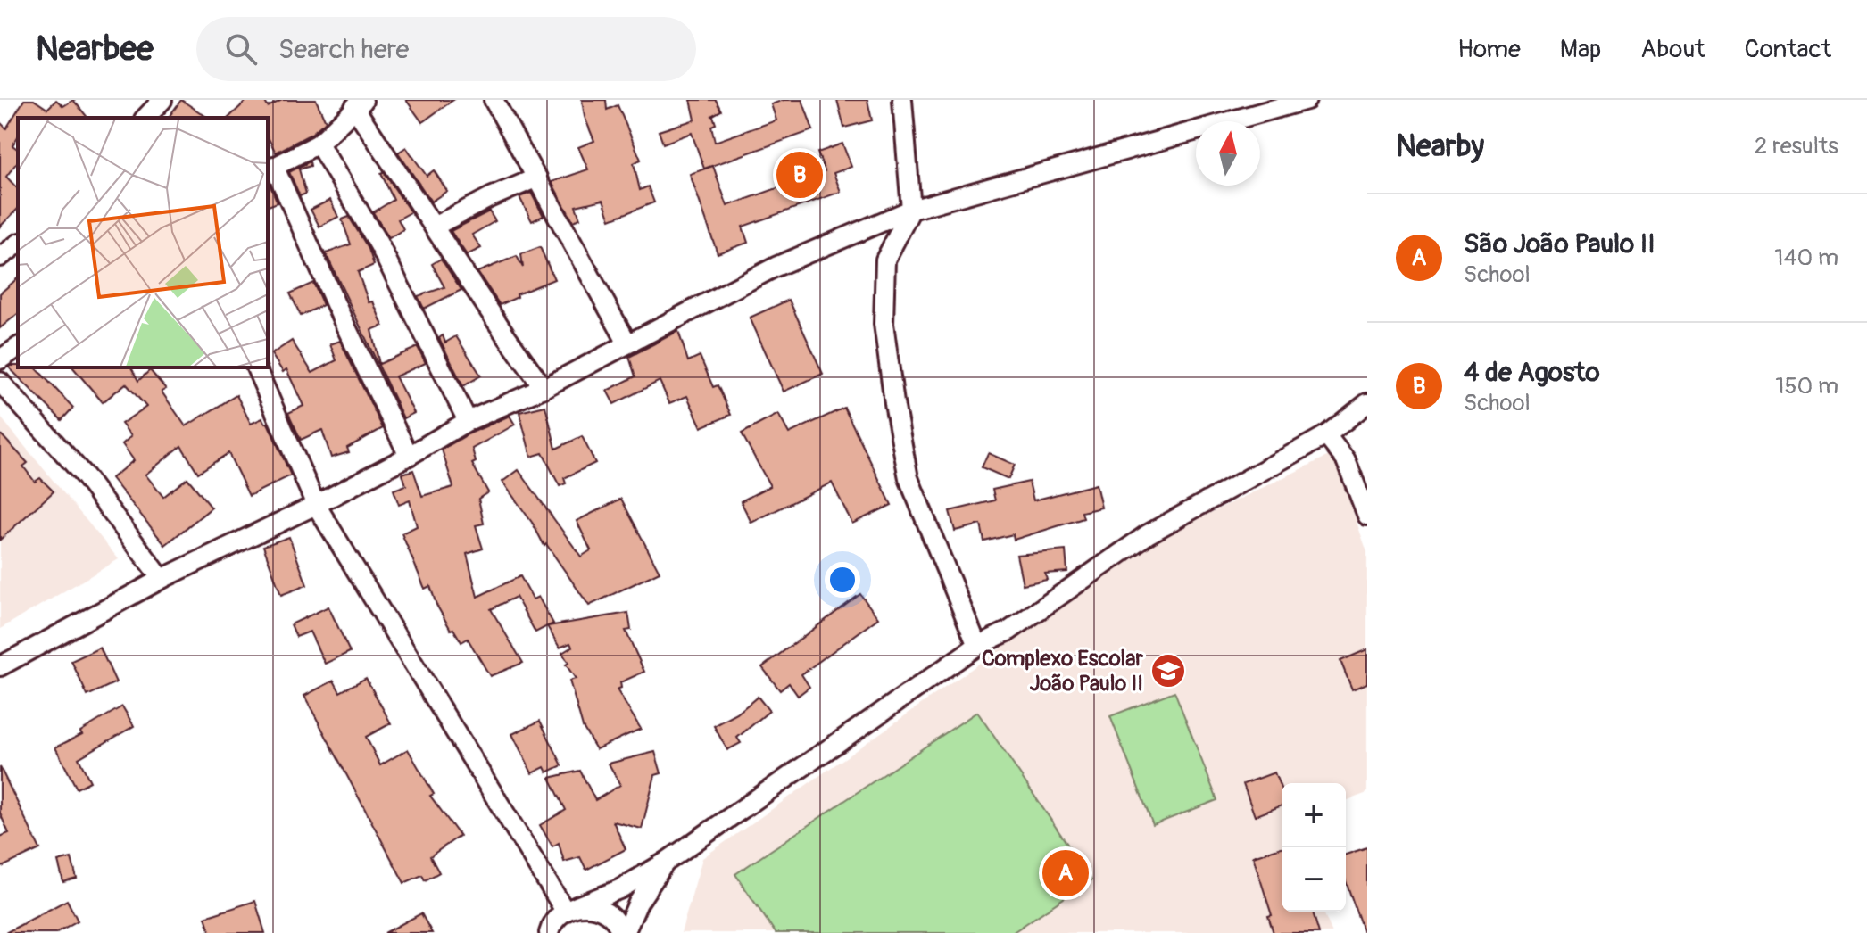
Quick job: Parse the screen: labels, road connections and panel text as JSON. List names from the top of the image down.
{
  "places": {
    "school or university": ["Complexo Escolar João Paulo II"]
  },
  "north": "top",
  "page": {
    "header": "Nearbee",
    "search": "Search here",
    "nav": [
      "Home",
      "Map",
      "About",
      "Contact"
    ],
    "heading": ["Nearby", "2 results"],
    "pins": ["B", "A"],
    "list": [
      {
        "mark": "A",
        "name": "São João Paulo II",
        "note": "School",
        "value": "140 m"
      },
      {
        "mark": "B",
        "name": "4 de Agosto",
        "note": "School",
        "value": "150 m"
      }
    ],
    "map_buttons": ["+", "−"]
  }
}
